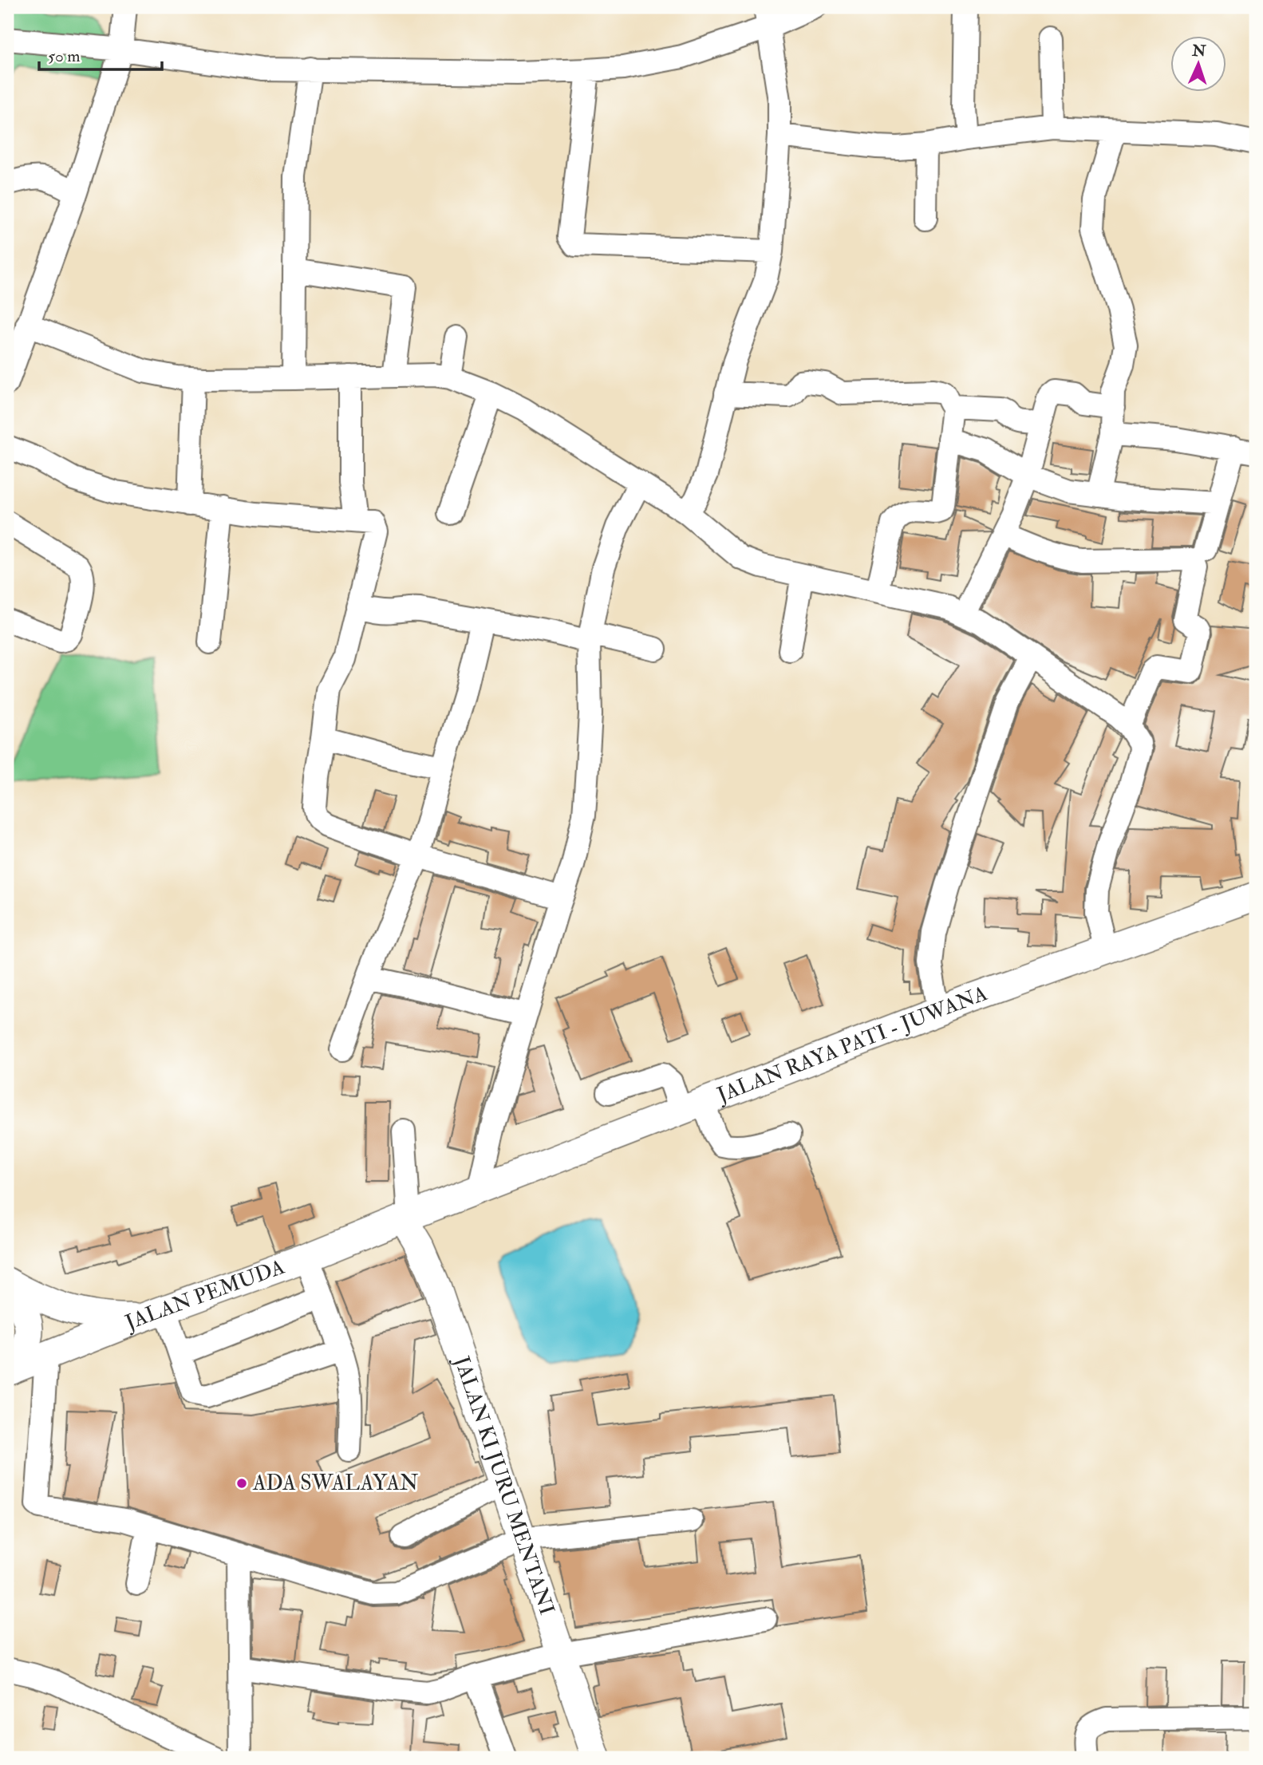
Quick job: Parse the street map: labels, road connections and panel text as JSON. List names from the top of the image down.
{
  "streets": {
    "main road": ["JALAN RAYA PATI - JUWANA", "JALAN PEMUDA", "JALAN KI JURU MENTANI"]
  },
  "crossings": [
    ["JALAN RAYA PATI - JUWANA", "JALAN PEMUDA"],
    ["JALAN PEMUDA", "JALAN KI JURU MENTANI"]
  ],
  "places": ["ADA SWALAYAN"],
  "scale_bar": "50 m",
  "north": "top"
}
